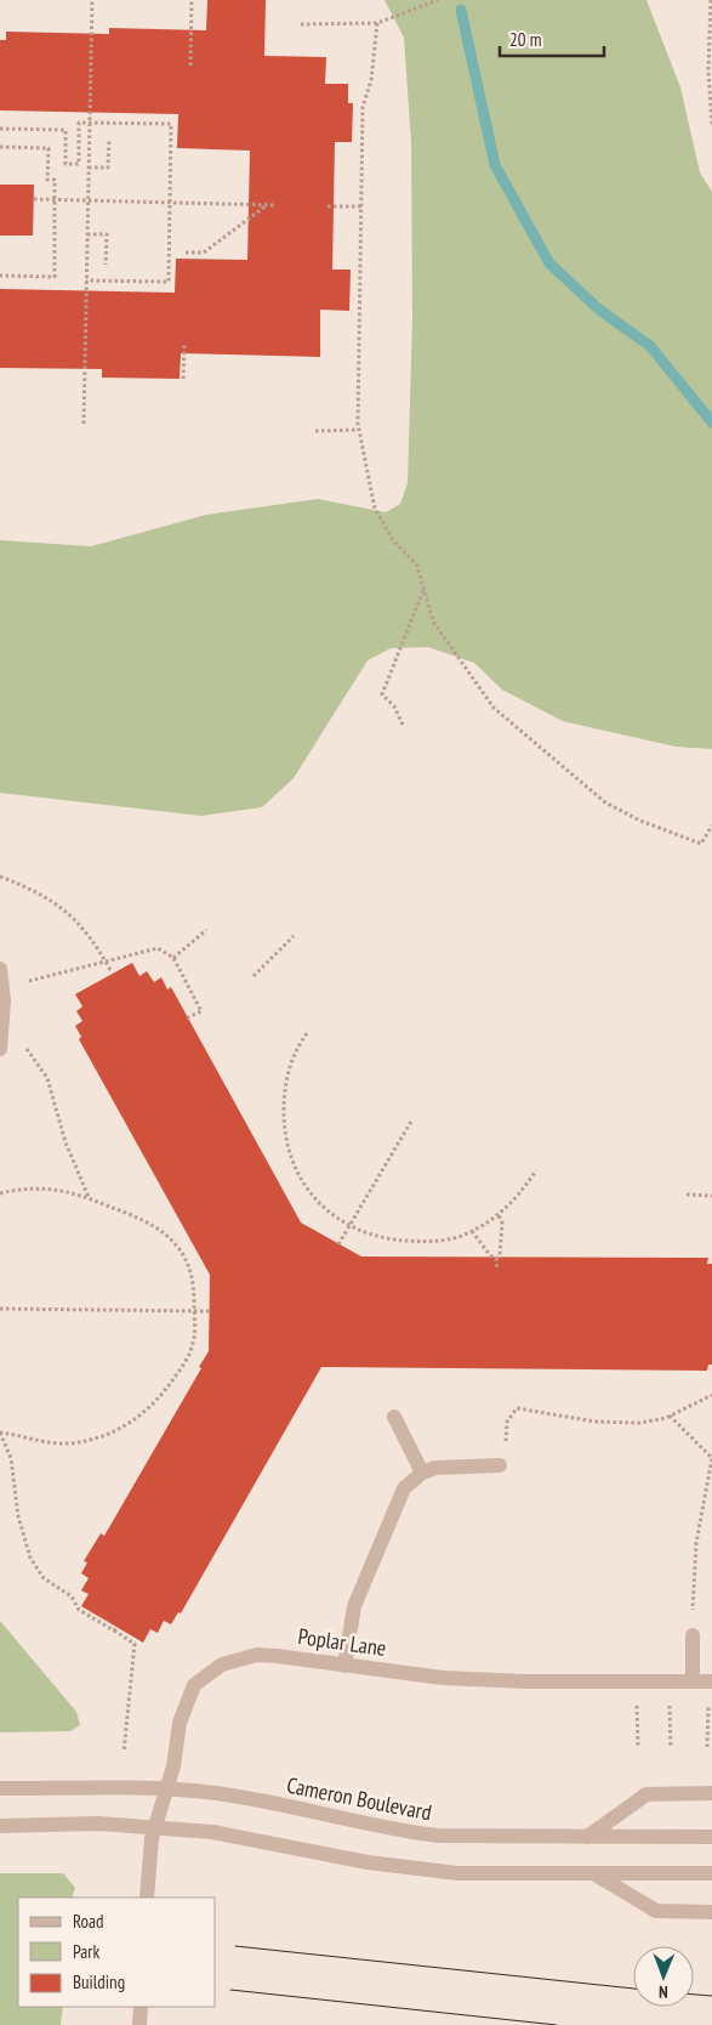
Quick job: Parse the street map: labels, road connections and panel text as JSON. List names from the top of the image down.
{
  "streets": {
    "street": ["Poplar Lane", "Cameron Boulevard"]
  },
  "crossings": [
    ["Poplar Lane", "Cameron Boulevard"]
  ],
  "legend": ["Road", "Park", "Building"],
  "scale_bar": "20 m",
  "north": "bottom"
}
